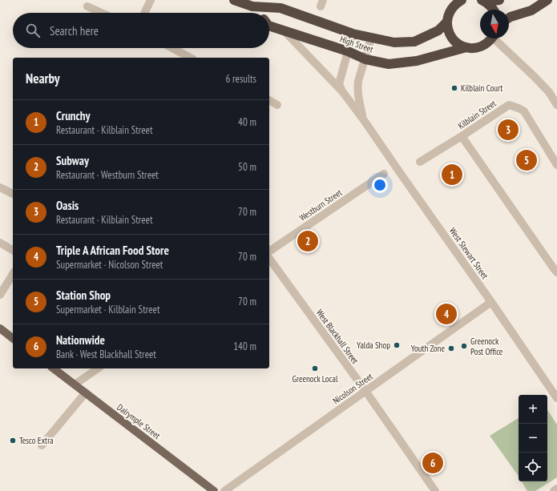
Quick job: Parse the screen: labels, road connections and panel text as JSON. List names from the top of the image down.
{
  "streets": {
    "highway": ["High Street"],
    "main road": ["Dalrymple Street"],
    "street": [
      "Kilblain Street",
      "Westburn Street",
      "West Stewart Street",
      "West Blackhall Street",
      "Nicolson Street"
    ]
  },
  "crossings": [
    ["High Street", "West Stewart Street"],
    ["West Stewart Street", "Nicolson Street"],
    ["West Blackhall Street", "Nicolson Street"]
  ],
  "places": [
    "Kilblain Court",
    "Yalda Shop",
    "Greenock Post Office",
    "Youth Zone",
    "Greenock Local",
    "Tesco Extra"
  ],
  "north": "bottom",
  "page": {
    "search": "Search here",
    "heading": ["Nearby", "6 results"],
    "list": [
      {
        "mark": "1",
        "name": "Crunchy",
        "note": "Restaurant · Kilblain Street",
        "value": "40 m"
      },
      {
        "mark": "2",
        "name": "Subway",
        "note": "Restaurant · Westburn Street",
        "value": "50 m"
      },
      {
        "mark": "3",
        "name": "Oasis",
        "note": "Restaurant · Kilblain Street",
        "value": "70 m"
      },
      {
        "mark": "4",
        "name": "Triple A African Food Store",
        "note": "Supermarket · Nicolson Street",
        "value": "70 m"
      },
      {
        "mark": "5",
        "name": "Station Shop",
        "note": "Supermarket · Kilblain Street",
        "value": "70 m"
      },
      {
        "mark": "6",
        "name": "Nationwide",
        "note": "Bank · West Blackhall Street",
        "value": "140 m"
      }
    ],
    "pins": [
      "3",
      "5",
      "1",
      "2",
      "4",
      "6"
    ],
    "map_buttons": ["+", "−"]
  }
}
